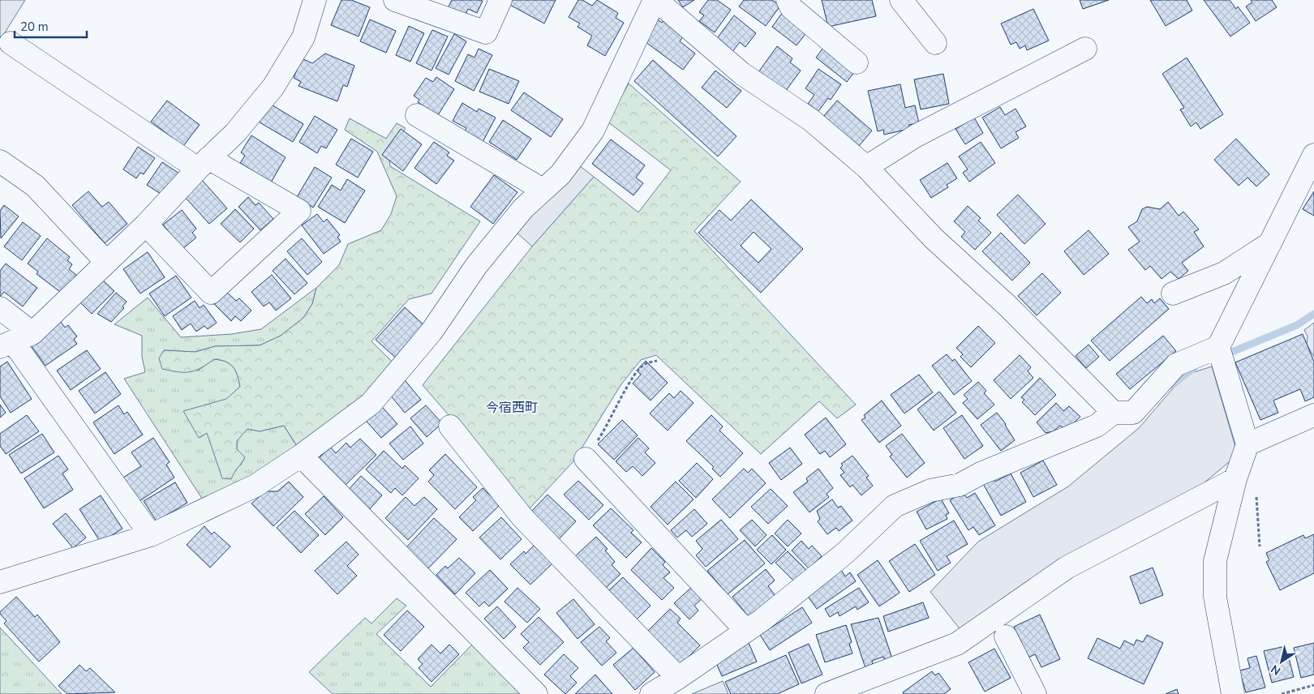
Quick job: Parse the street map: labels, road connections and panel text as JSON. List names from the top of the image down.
{
  "districts": ["今宿西町"],
  "scale_bar": "20 m",
  "north": "bottom left"
}
